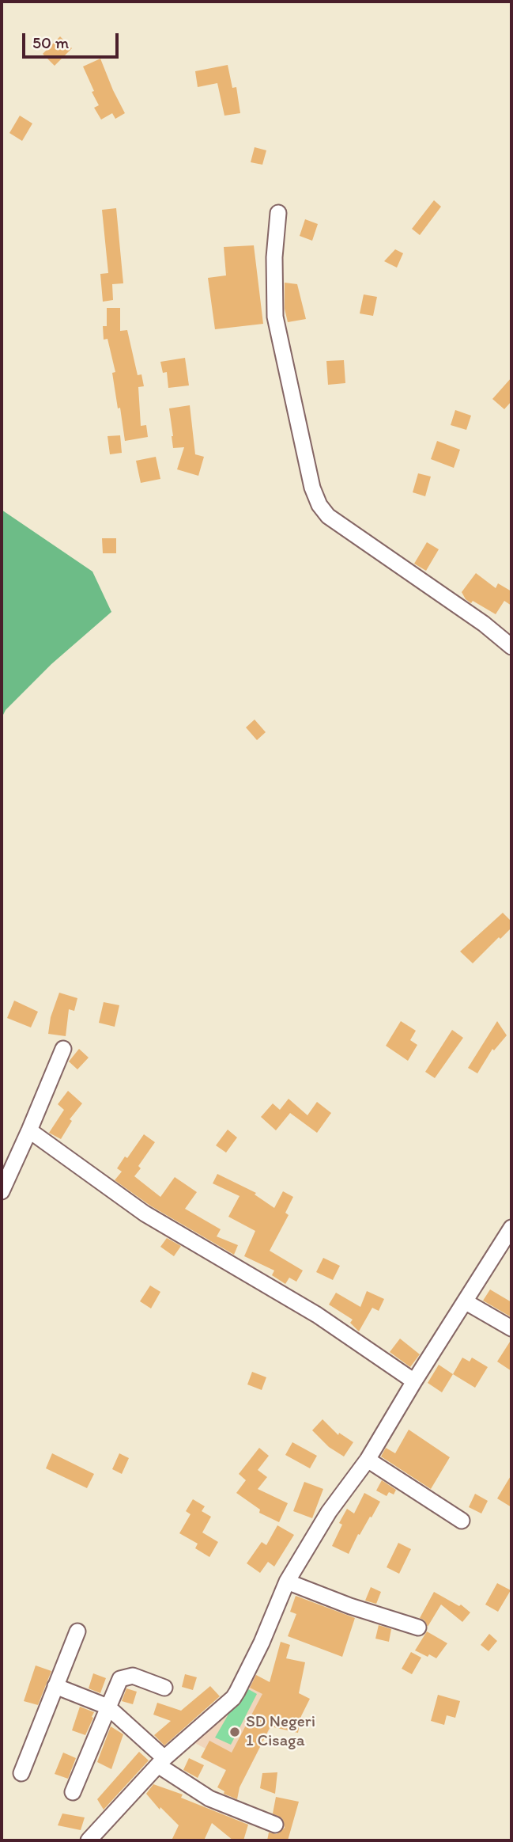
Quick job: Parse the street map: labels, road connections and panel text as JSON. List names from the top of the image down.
{
  "places": ["SD Negeri 1 Cisaga"],
  "scale_bar": "50 m"
}
